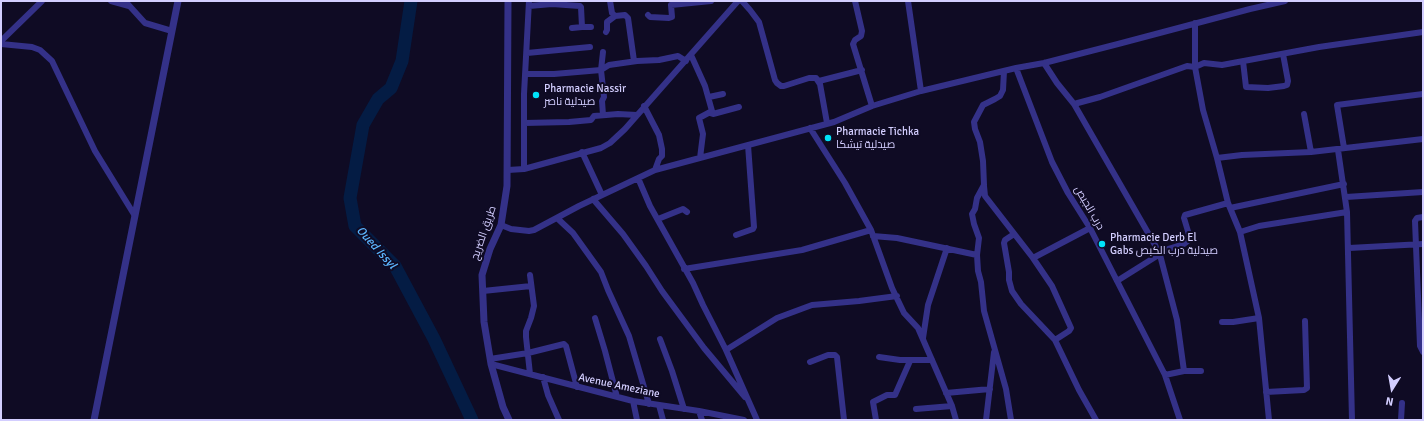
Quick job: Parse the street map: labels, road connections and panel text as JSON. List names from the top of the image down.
{
  "streets": {
    "street": ["درب الجبص", "طريق الضريح", "Avenue Ameziane"]
  },
  "crossings": [
    ["طريق الضريح", "Avenue Ameziane"]
  ],
  "water": ["Oued Issyl"],
  "places": ["Pharmacie Nassir صيدلية ناصر", "Pharmacie Tichka صيدلية تيشكا", "Pharmacie Derb El Gabs صيدلية درب الكبص"],
  "north": "bottom"
}
